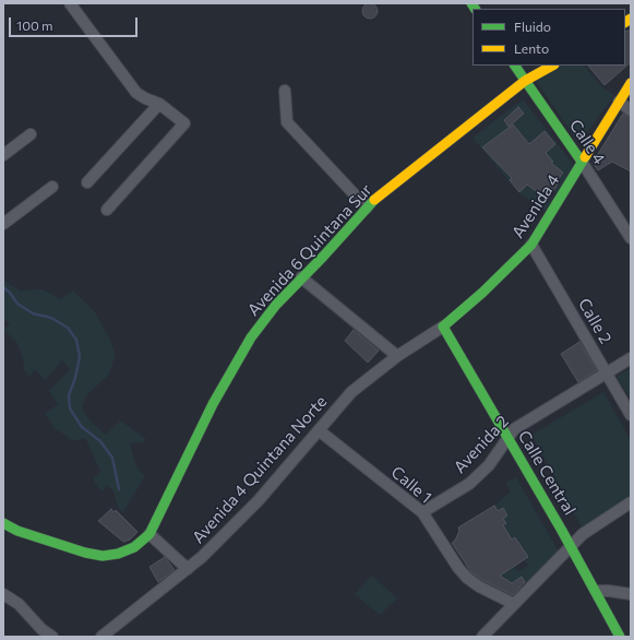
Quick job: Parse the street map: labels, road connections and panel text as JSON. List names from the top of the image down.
{
  "streets": {
    "street": [
      "Calle 4",
      "Avenida 4",
      "Avenida 6 Quintana Sur",
      "Calle 2",
      "Avenida 2",
      "Avenida 4 Quintana Norte",
      "Calle Central",
      "Calle 1"
    ]
  },
  "crossings": [
    ["Calle 4", "Avenida 4"],
    ["Calle 4", "Avenida 6 Quintana Sur"],
    ["Avenida 4", "Calle 2"],
    ["Avenida 4", "Avenida 4 Quintana Norte"],
    ["Avenida 4", "Calle Central"],
    ["Calle 2", "Avenida 2"],
    ["Avenida 2", "Calle Central"],
    ["Avenida 2", "Calle 1"],
    ["Avenida 4 Quintana Norte", "Calle Central"],
    ["Avenida 4 Quintana Norte", "Calle 1"]
  ],
  "legend": ["Fluido", "Lento"],
  "scale_bar": "100 m"
}
